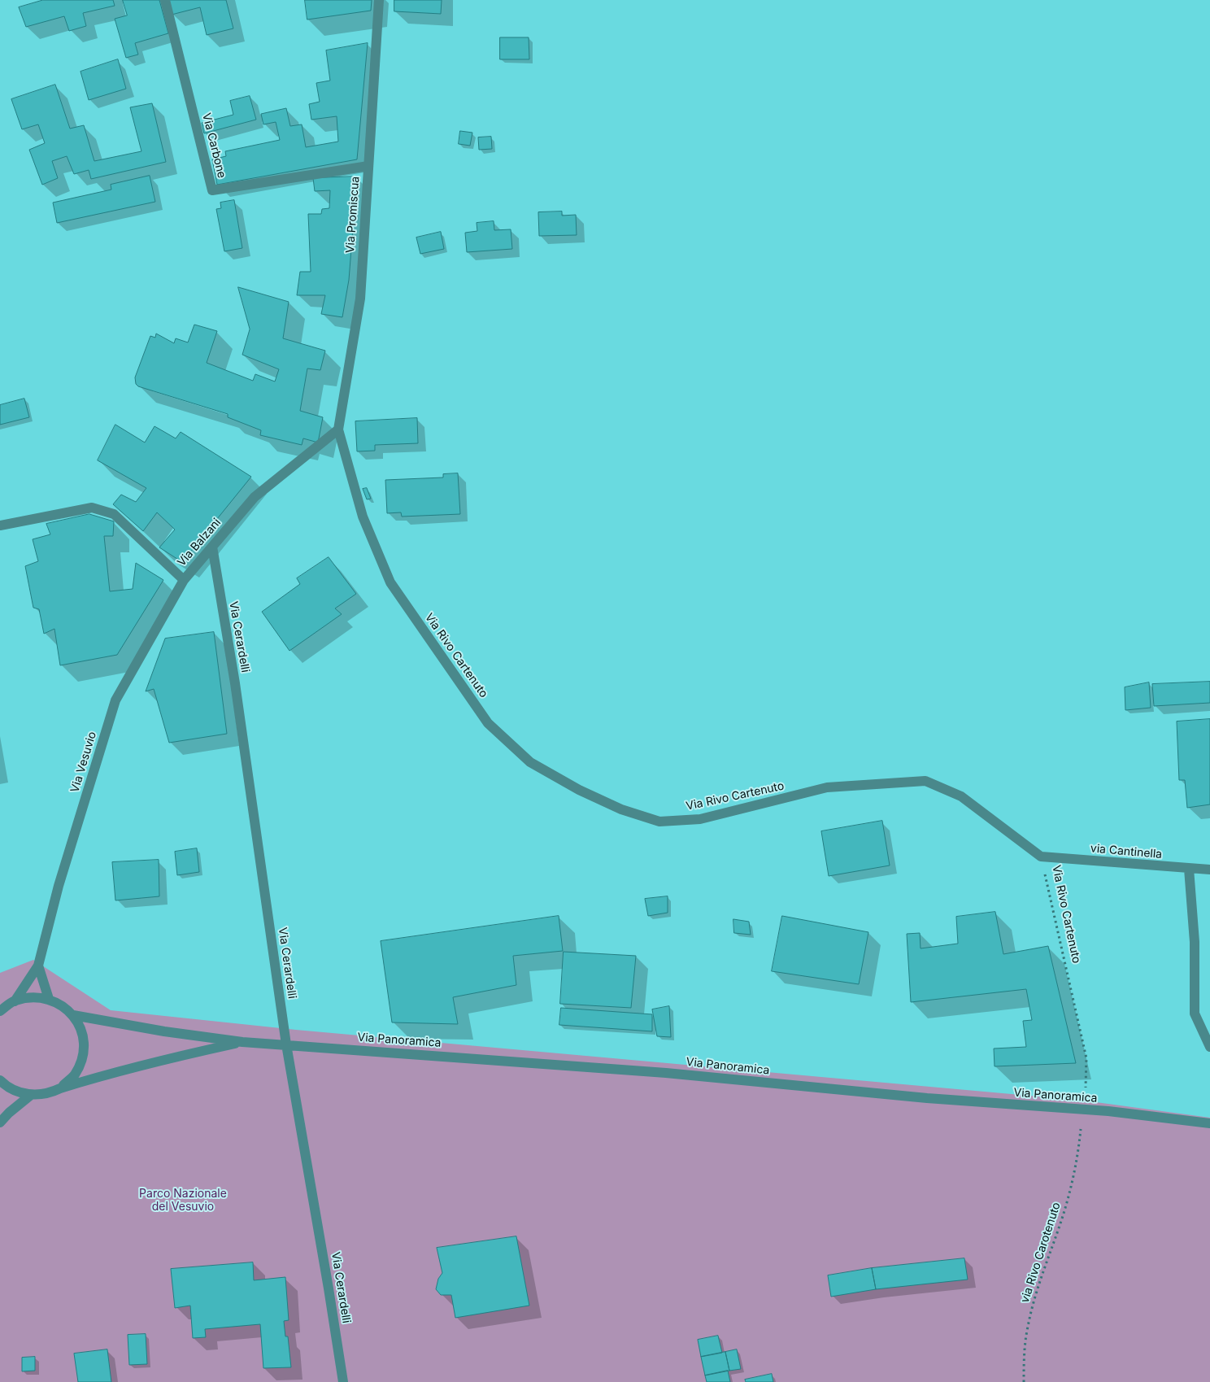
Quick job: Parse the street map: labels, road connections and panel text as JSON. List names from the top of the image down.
{
  "streets": {
    "street": [
      "Via Carbone",
      "Via Promiscua",
      "Via Balzani",
      "Via Cerardelli",
      "Via Rivo Cartenuto",
      "Via Vesuvio",
      "via Cantinella",
      "Via Panoramica"
    ],
    "path": ["via Rivo Carotenuto"]
  },
  "crossings": [
    ["Via Carbone", "Via Promiscua"],
    ["Via Promiscua", "Via Balzani"],
    ["Via Promiscua", "Via Rivo Cartenuto"],
    ["Via Balzani", "Via Cerardelli"],
    ["Via Balzani", "Via Rivo Cartenuto"],
    ["Via Balzani", "Via Vesuvio"],
    ["Via Cerardelli", "Via Panoramica"],
    ["Via Rivo Cartenuto", "via Cantinella"],
    ["Via Vesuvio", "Via Panoramica"]
  ],
  "parks": ["Parco Nazionale del Vesuvio"]
}
